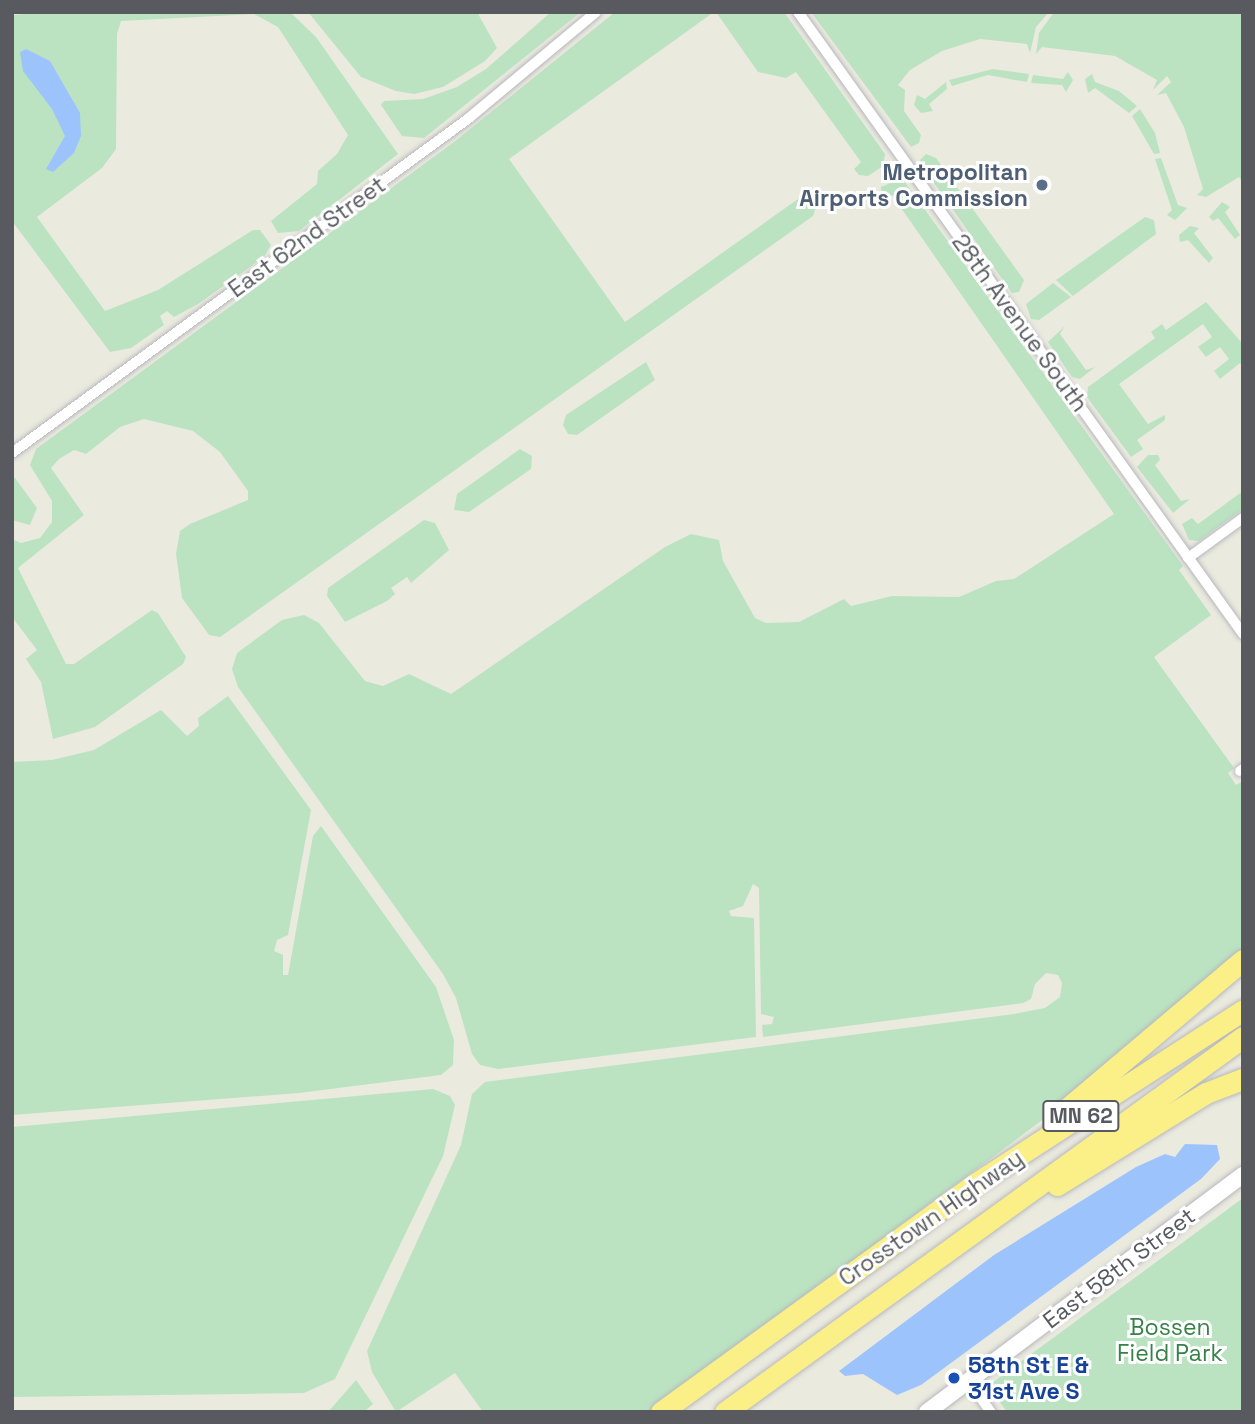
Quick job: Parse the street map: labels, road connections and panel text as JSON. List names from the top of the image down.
{
  "streets": {
    "highway": ["MN 62", "Crosstown Highway"],
    "street": ["East 62nd Street", "28th Avenue South", "East 58th Street"]
  },
  "parks": ["Bossen Field Park"],
  "places": ["Metropolitan Airports Commission", "58th St E & 31st Ave S"]
}
